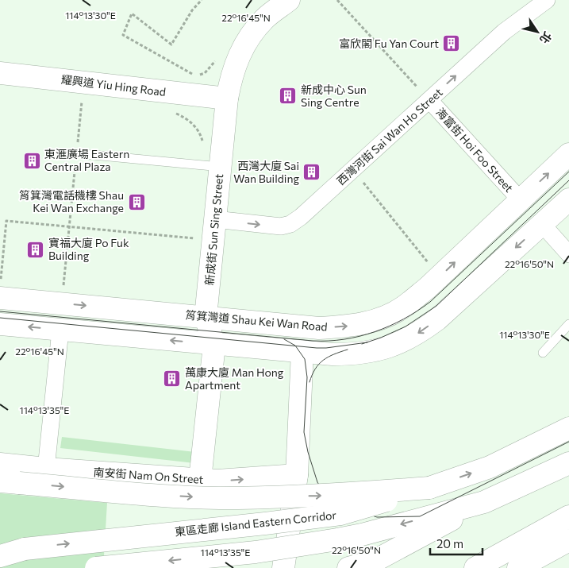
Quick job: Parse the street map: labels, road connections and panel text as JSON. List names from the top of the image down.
{
  "streets": {
    "main road": [
      "耀興道 Yiu Hing Road",
      "新成街 Sun Sing Street",
      "筲箕灣道 Shau Kei Wan Road",
      "南安街 Nam On Street",
      "東區走廊 Island Eastern Corridor"
    ],
    "street": ["西灣河街 Sai Wan Ho Street", "海富街 Hoi Foo Street"]
  },
  "crossings": [
    ["耀興道 Yiu Hing Road", "新成街 Sun Sing Street"],
    ["西灣河街 Sai Wan Ho Street", "海富街 Hoi Foo Street"],
    ["西灣河街 Sai Wan Ho Street", "新成街 Sun Sing Street"],
    ["海富街 Hoi Foo Street", "筲箕灣道 Shau Kei Wan Road"],
    ["新成街 Sun Sing Street", "筲箕灣道 Shau Kei Wan Road"],
    ["新成街 Sun Sing Street", "南安街 Nam On Street"]
  ],
  "one_way": ["西灣河街 Sai Wan Ho Street"],
  "places": {
    "building": [
      "富欣閣 Fu Yan Court",
      "新成中心 Sun Sing Centre",
      "東滙廣場 Eastern Central Plaza",
      "西灣大廈 Sai Wan Building",
      "筲箕灣電話機樓 Shau Kei Wan Exchange",
      "寶福大廈 Po Fuk Building",
      "萬康大廈 Man Hong Apartment"
    ]
  },
  "scale_bar": "20 m",
  "north": "bottom right",
  "coordinates": [
    "114°13'30\"E",
    "22°16'45\"N",
    "22°16'50\"N",
    "114°13'35\"E"
  ]
}
